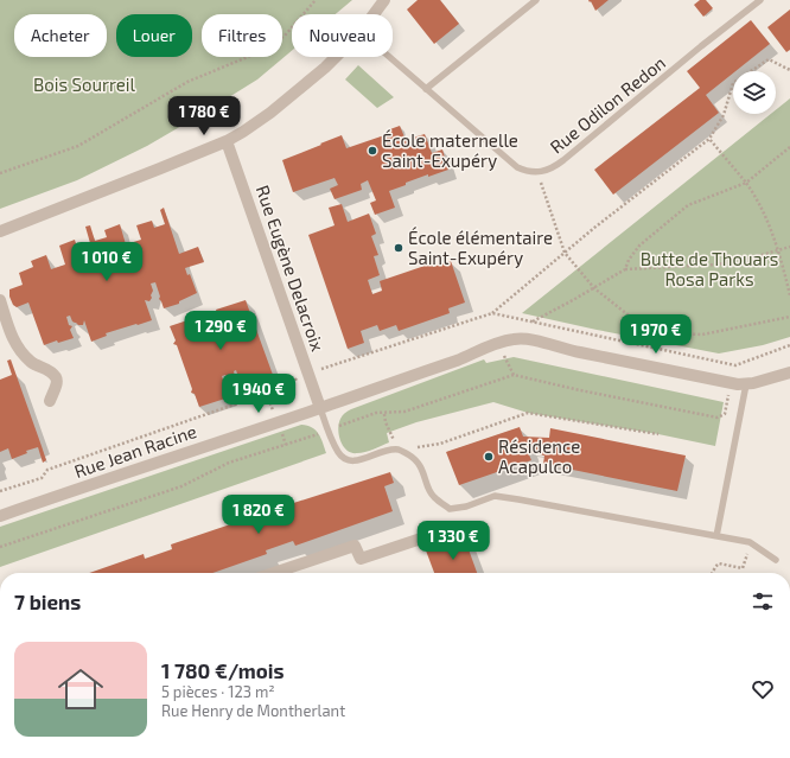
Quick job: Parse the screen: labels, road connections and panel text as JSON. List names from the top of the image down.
{
  "streets": {
    "street": ["Rue Eugène Delacroix", "Rue Jean Racine"],
    "lane": ["Rue Odilon Redon"]
  },
  "crossings": [
    ["Rue Eugène Delacroix", "Rue Jean Racine"]
  ],
  "parks": ["Bois Sourreil", "Butte de Thouars Rosa Parks"],
  "places": ["École maternelle Saint-Exupéry", "École élémentaire Saint-Exupéry", "Résidence Acapulco"],
  "page": {
    "chip": [
      "Acheter",
      "Louer",
      "Filtres",
      "Nouveau"
    ],
    "price": [
      "1 780 €",
      "1 010 €",
      "1 290 €",
      "1 970 €",
      "1 940 €",
      "1 820 €",
      "1 330 €"
    ],
    "heading": "7 biens",
    "list": [
      {
        "name": "1 780 €/mois",
        "note": "5 pièces · 123 m² · Rue Henry de Montherlant"
      }
    ]
  }
}
